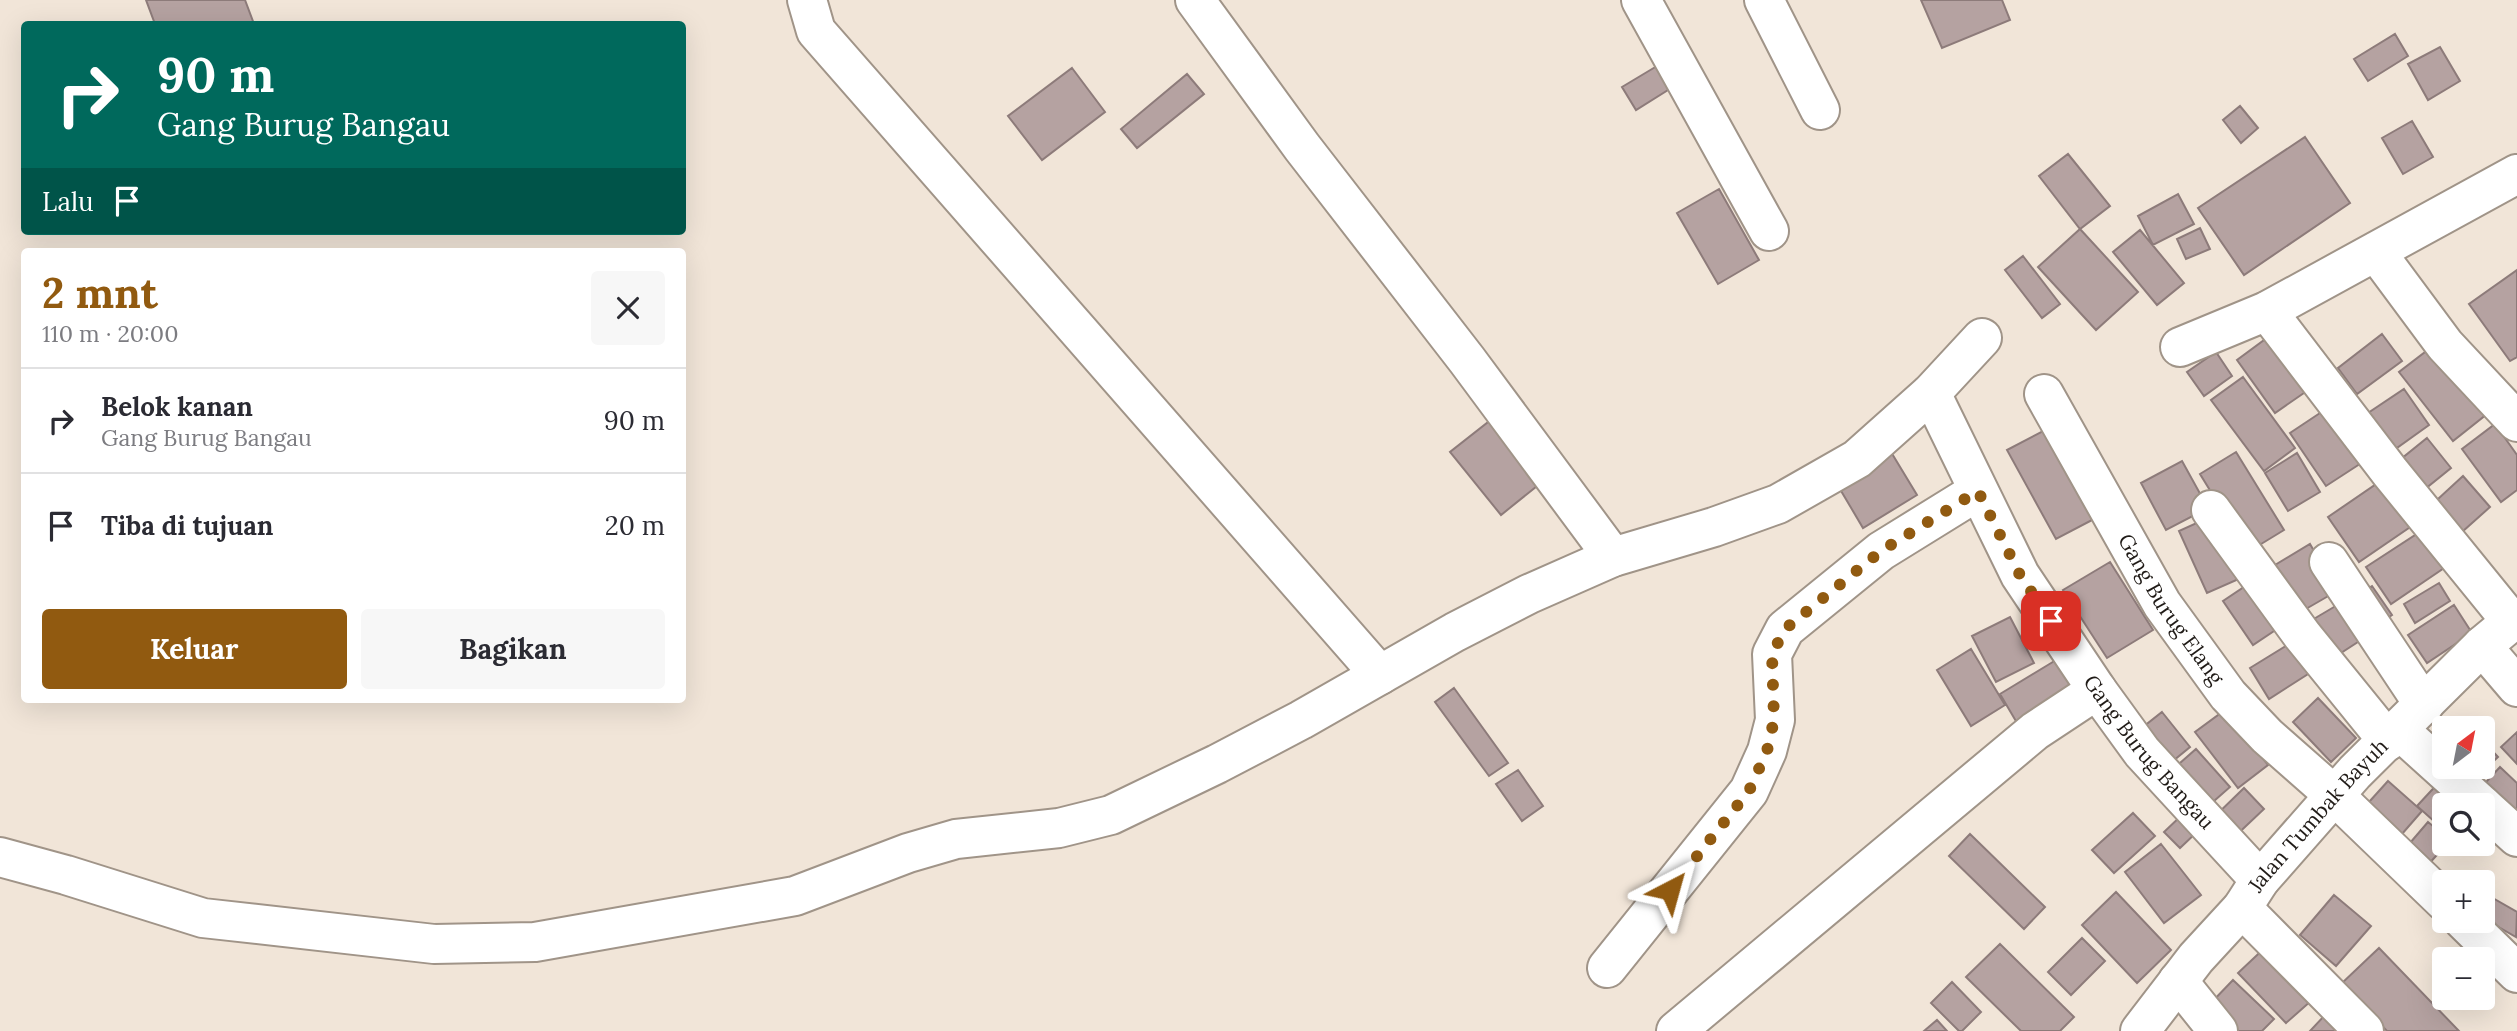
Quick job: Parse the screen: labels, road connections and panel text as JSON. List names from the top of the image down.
{
  "streets": {
    "street": ["Gang Burug Elang", "Gang Burug Bangau", "Jalan Tumbak Bayuh"]
  },
  "crossings": [
    ["Gang Burug Elang", "Jalan Tumbak Bayuh"],
    ["Gang Burug Bangau", "Jalan Tumbak Bayuh"]
  ],
  "north": "top right",
  "page": {
    "turn": ["90 m", "Gang Burug Bangau"],
    "then": "Lalu",
    "heading": ["2 mnt", "110 m · 20:00"],
    "list": [
      {
        "name": "Belok kanan",
        "note": "Gang Burug Bangau",
        "value": "90 m"
      },
      {
        "name": "Tiba di tujuan",
        "value": "20 m"
      }
    ],
    "buttons": ["Keluar", "Bagikan"],
    "map_buttons": ["+", "−"]
  }
}
